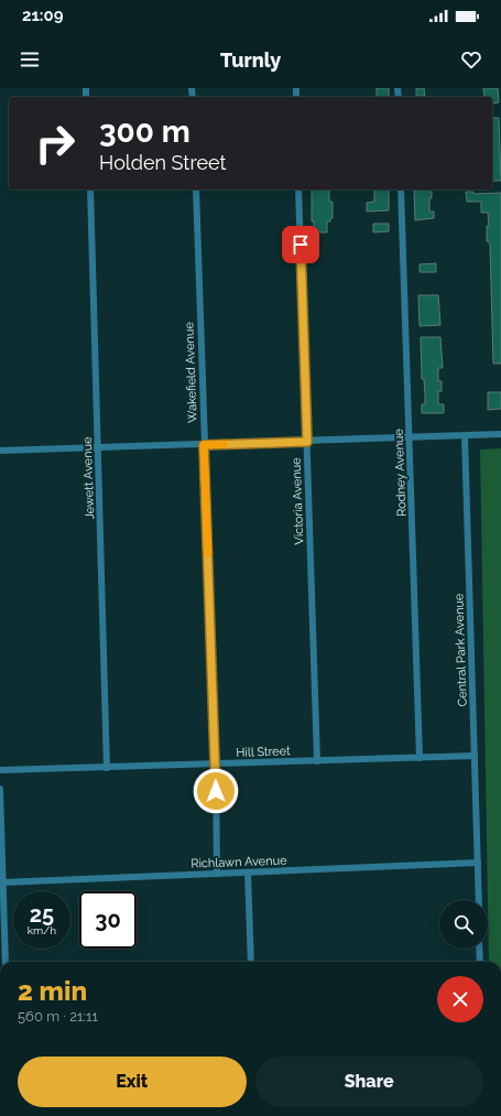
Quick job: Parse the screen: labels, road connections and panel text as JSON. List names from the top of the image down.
{
  "streets": {
    "street": [
      "Wakefield Avenue",
      "Rodney Avenue",
      "Jewett Avenue",
      "Victoria Avenue",
      "Central Park Avenue",
      "Hill Street",
      "Richlawn Avenue"
    ]
  },
  "crossings": [
    ["Wakefield Avenue", "Hill Street"],
    ["Wakefield Avenue", "Richlawn Avenue"],
    ["Rodney Avenue", "Hill Street"],
    ["Jewett Avenue", "Hill Street"],
    ["Victoria Avenue", "Hill Street"],
    ["Central Park Avenue", "Hill Street"],
    ["Central Park Avenue", "Richlawn Avenue"]
  ],
  "page": {
    "status": "21:09",
    "header": "Turnly",
    "turn": ["300 m", "Holden Street"],
    "speed": "25 km/h",
    "limit": "30",
    "heading": ["2 min", "560 m · 21:11"],
    "buttons": ["Exit", "Share"]
  }
}
